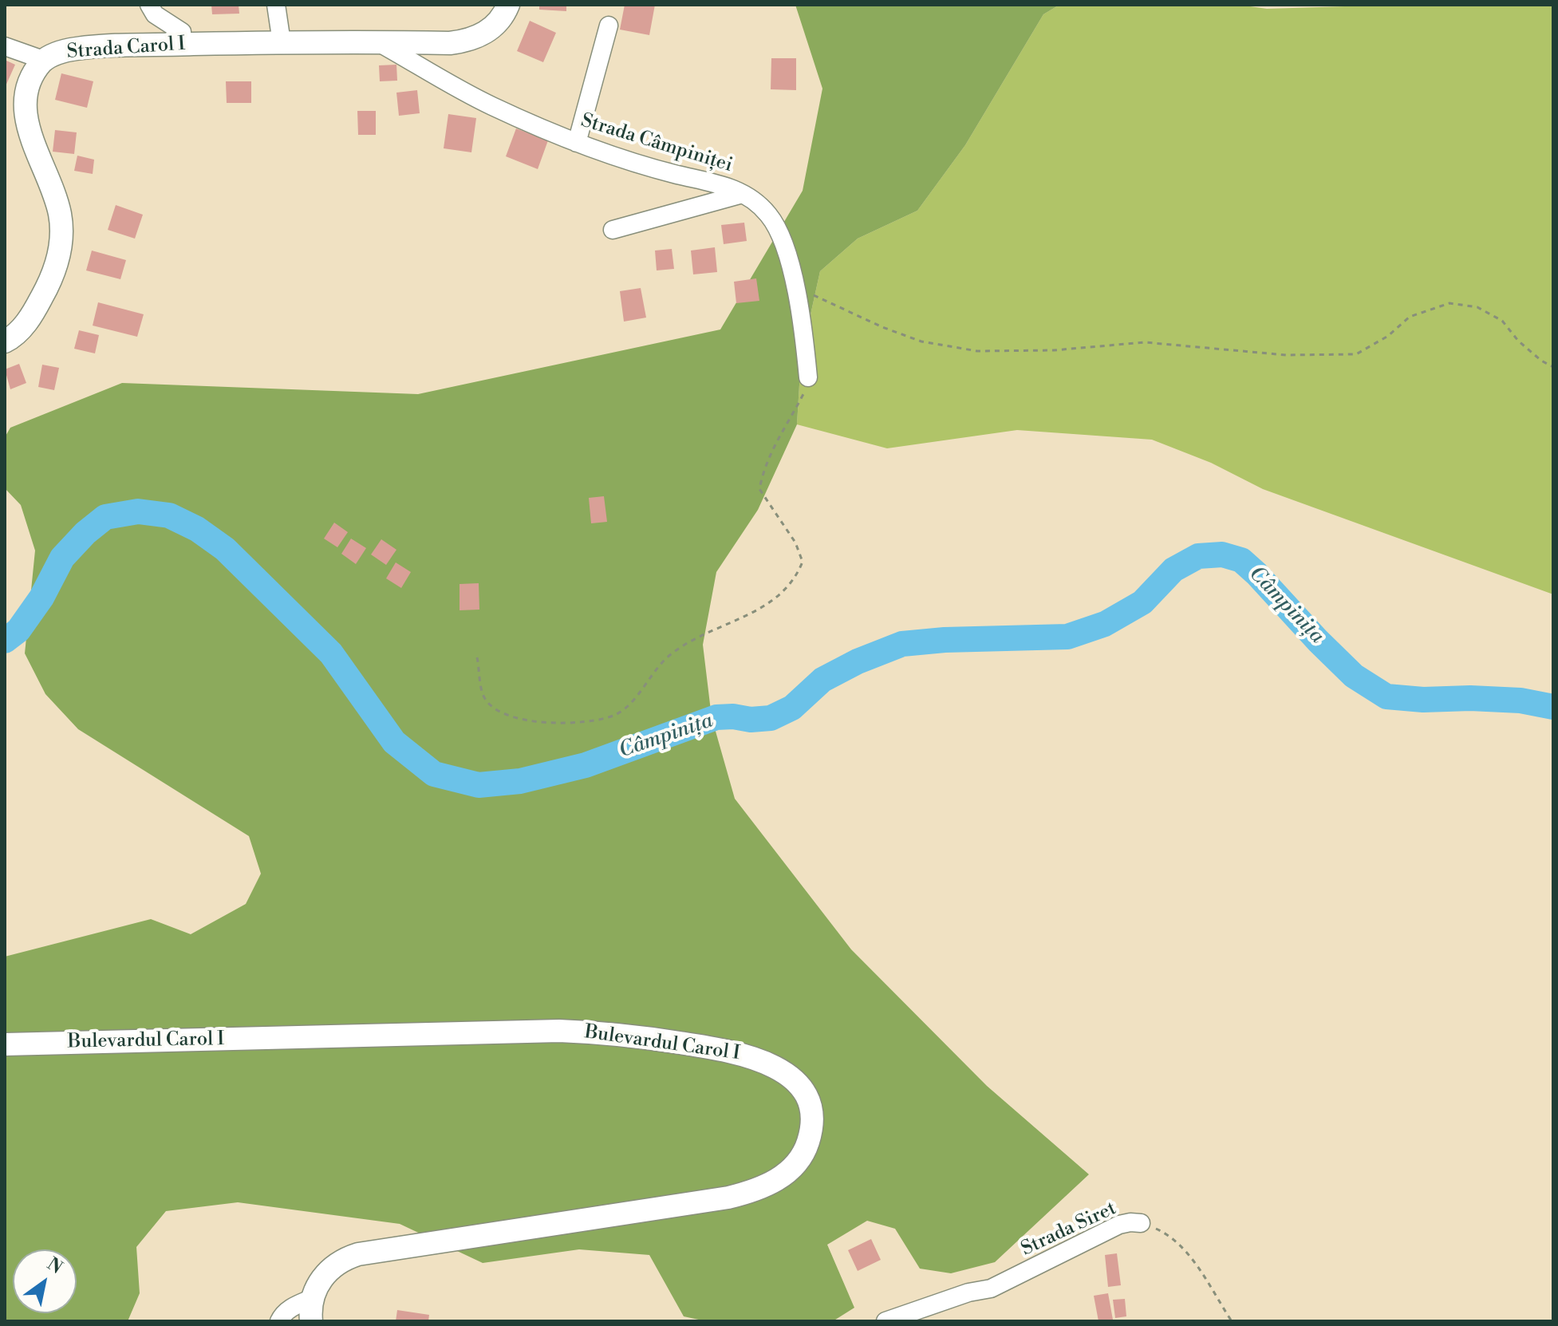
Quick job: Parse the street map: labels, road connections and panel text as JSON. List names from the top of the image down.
{
  "streets": {
    "main road": ["Strada Carol I", "Bulevardul Carol I"],
    "street": ["Strada Câmpiniței", "Strada Siret"]
  },
  "crossings": [
    ["Strada Carol I", "Strada Câmpiniței"]
  ],
  "water": ["Câmpinița"],
  "north": "top right"
}
